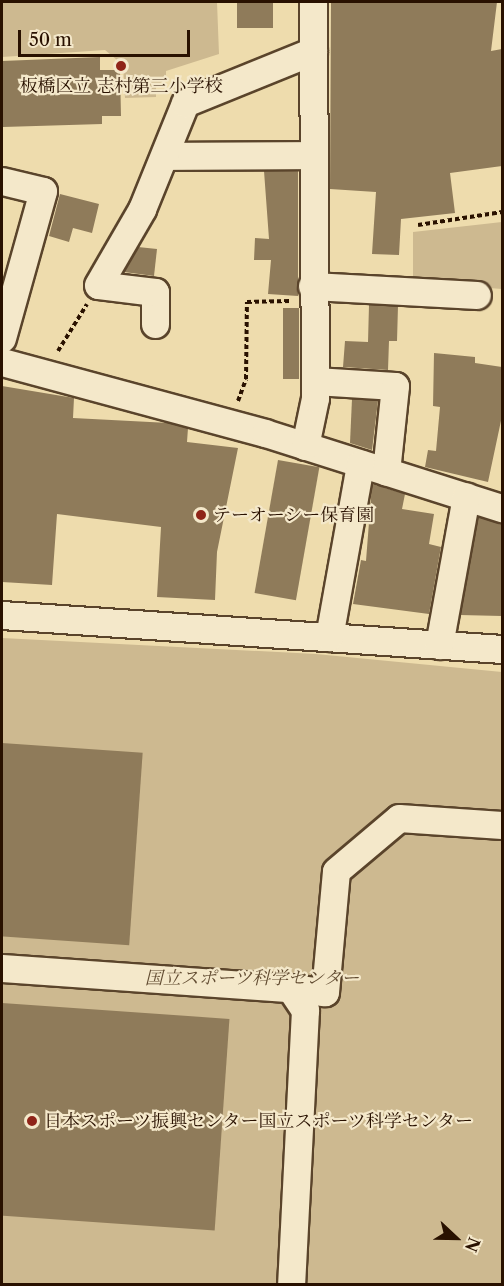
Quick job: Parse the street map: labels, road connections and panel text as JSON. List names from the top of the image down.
{
  "parks": ["国立スポーツ科学センター"],
  "places": ["板橋区立 志村第三小学校", "テーオーシー保育園", "日本スポーツ振興センター国立スポーツ科学センター"],
  "scale_bar": "50 m",
  "north": "right"
}
